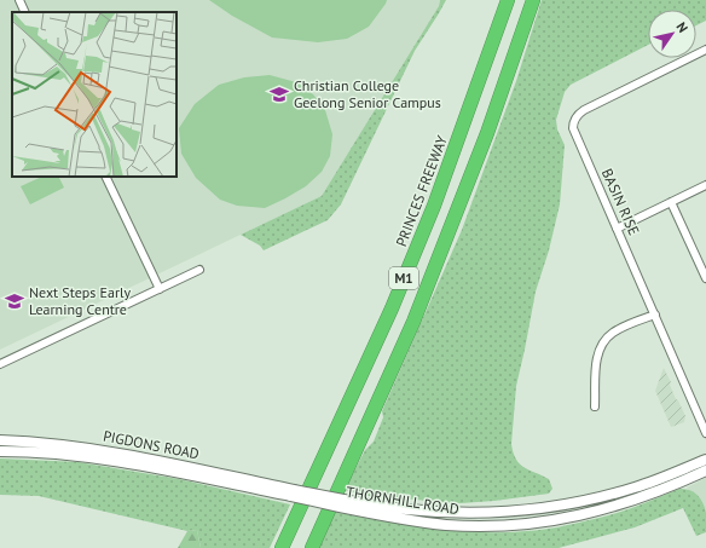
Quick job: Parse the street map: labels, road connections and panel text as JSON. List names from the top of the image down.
{
  "streets": {
    "highway": ["PRINCES FREEWAY", "M1"],
    "street": ["BASIN RISE", "PIGDONS ROAD", "THORNHILL ROAD"]
  },
  "crossings": [
    ["PIGDONS ROAD", "THORNHILL ROAD"]
  ],
  "places": {
    "school or university": ["Christian College Geelong Senior Campus", "Next Steps Early Learning Centre"]
  },
  "north": "top right"
}
